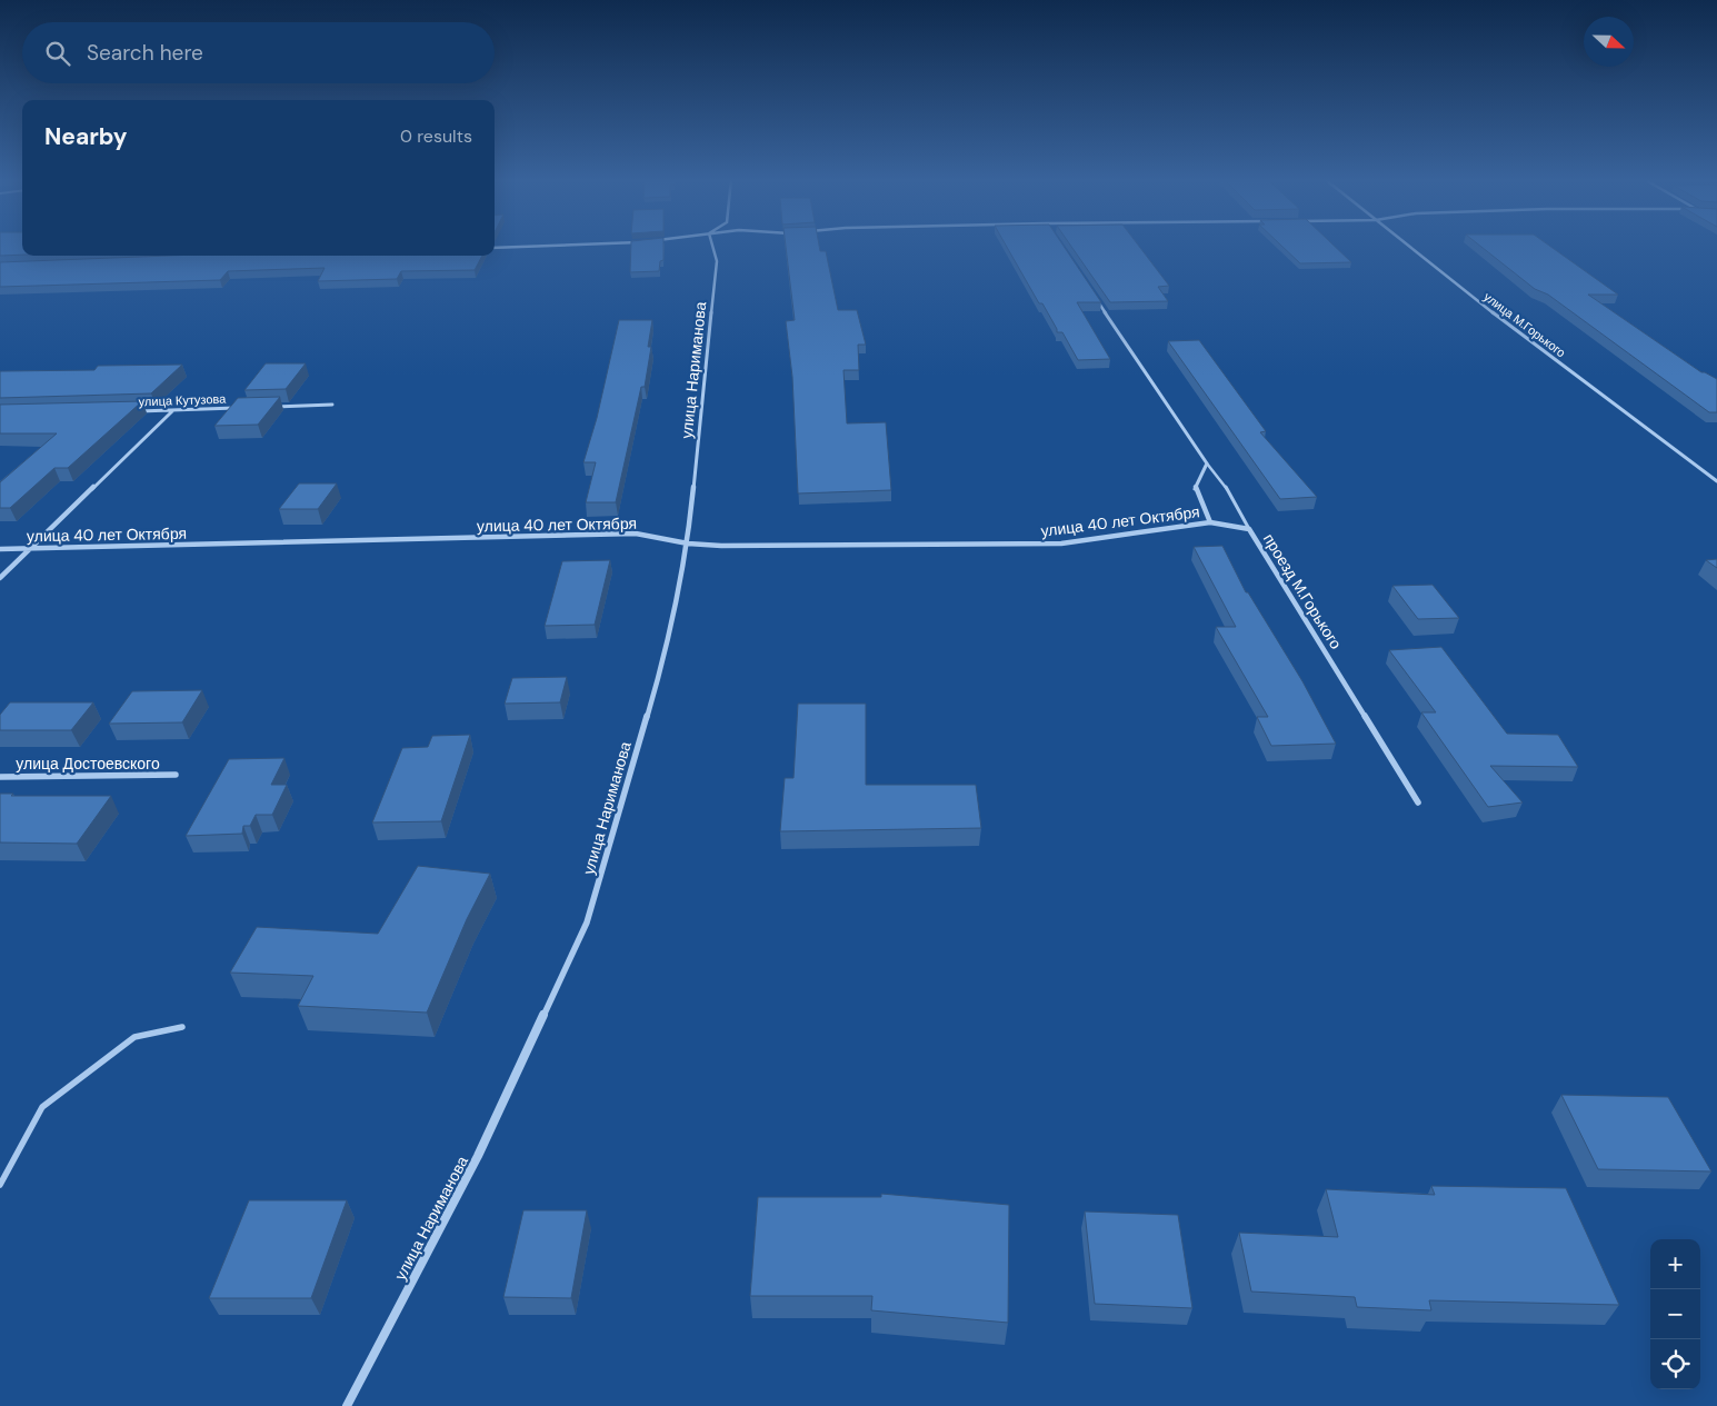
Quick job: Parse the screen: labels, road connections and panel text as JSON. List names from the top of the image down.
{
  "streets": {
    "street": [
      "улица М.Горького",
      "улица Нариманова",
      "улица Кутузова",
      "улица 40 лет Октября",
      "проезд М.Горького",
      "улица Достоевского"
    ]
  },
  "crossings": [
    ["улица Нариманова", "улица 40 лет Октября"],
    ["улица 40 лет Октября", "проезд М.Горького"]
  ],
  "north": "right",
  "page": {
    "search": "Search here",
    "heading": ["Nearby", "0 results"],
    "map_buttons": ["+", "−"]
  }
}
